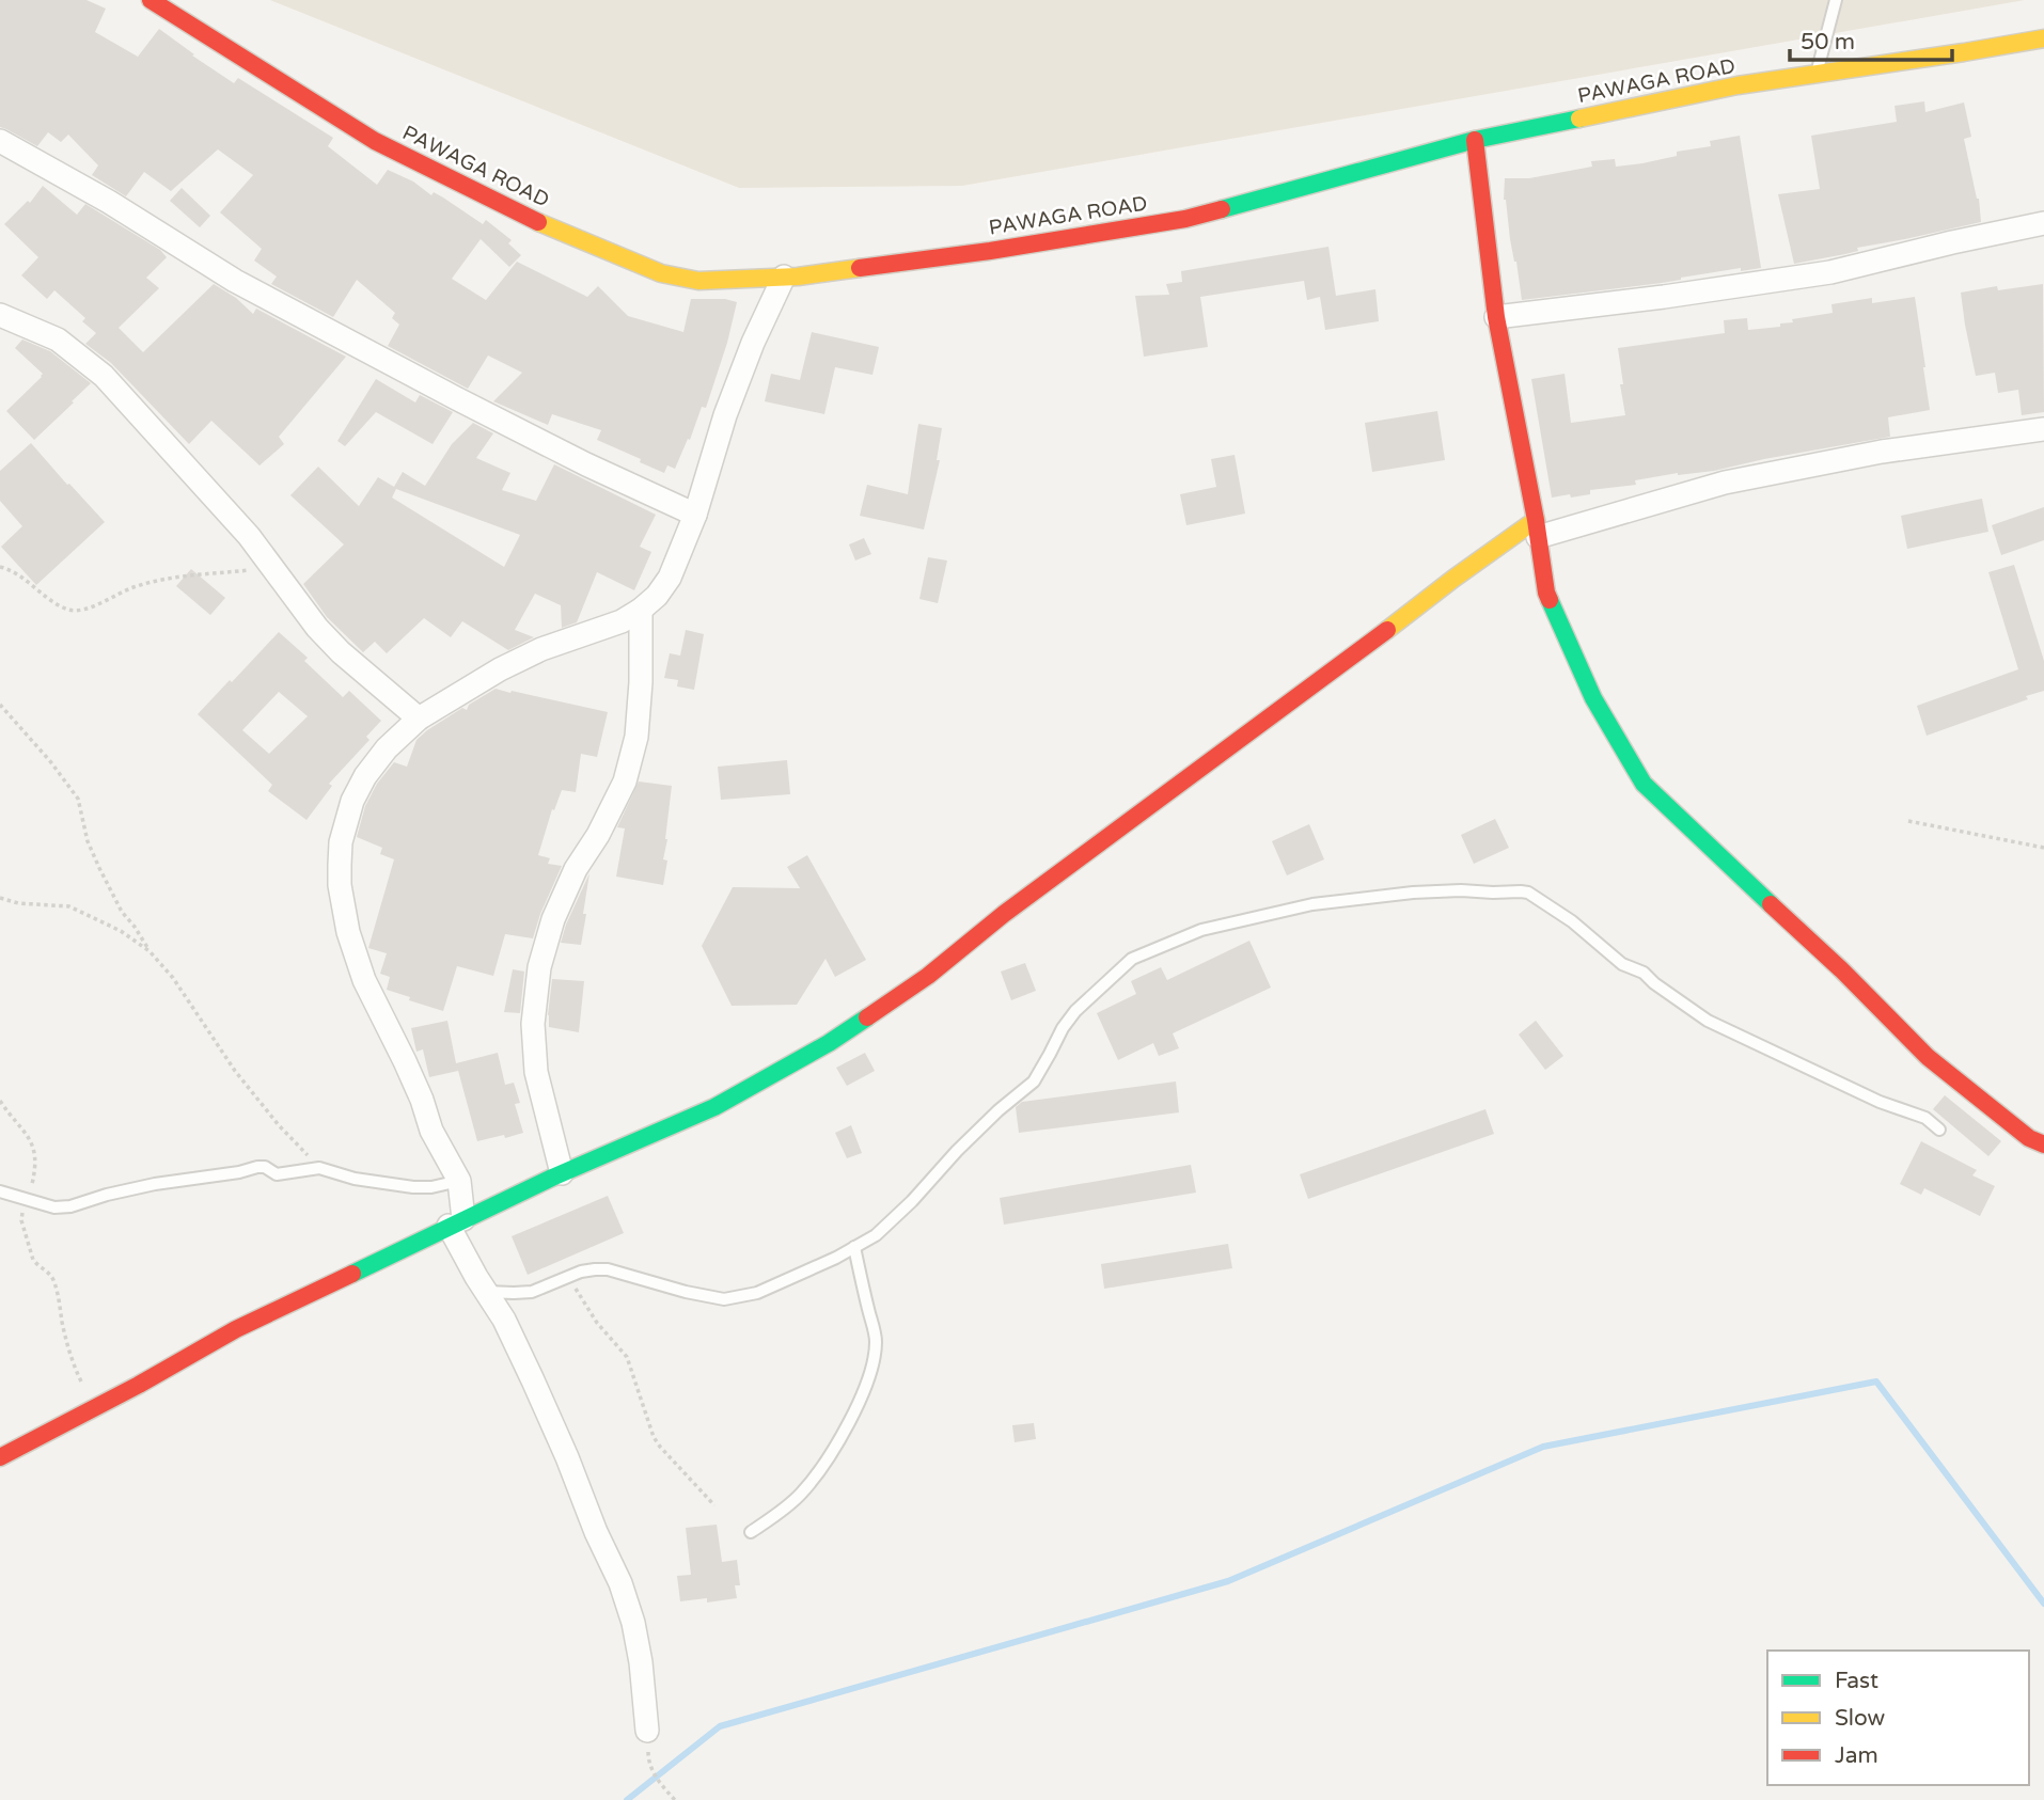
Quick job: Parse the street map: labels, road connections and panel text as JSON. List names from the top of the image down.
{
  "streets": {
    "street": ["PAWAGA ROAD"]
  },
  "legend": ["Fast", "Slow", "Jam"],
  "scale_bar": "50 m"
}
